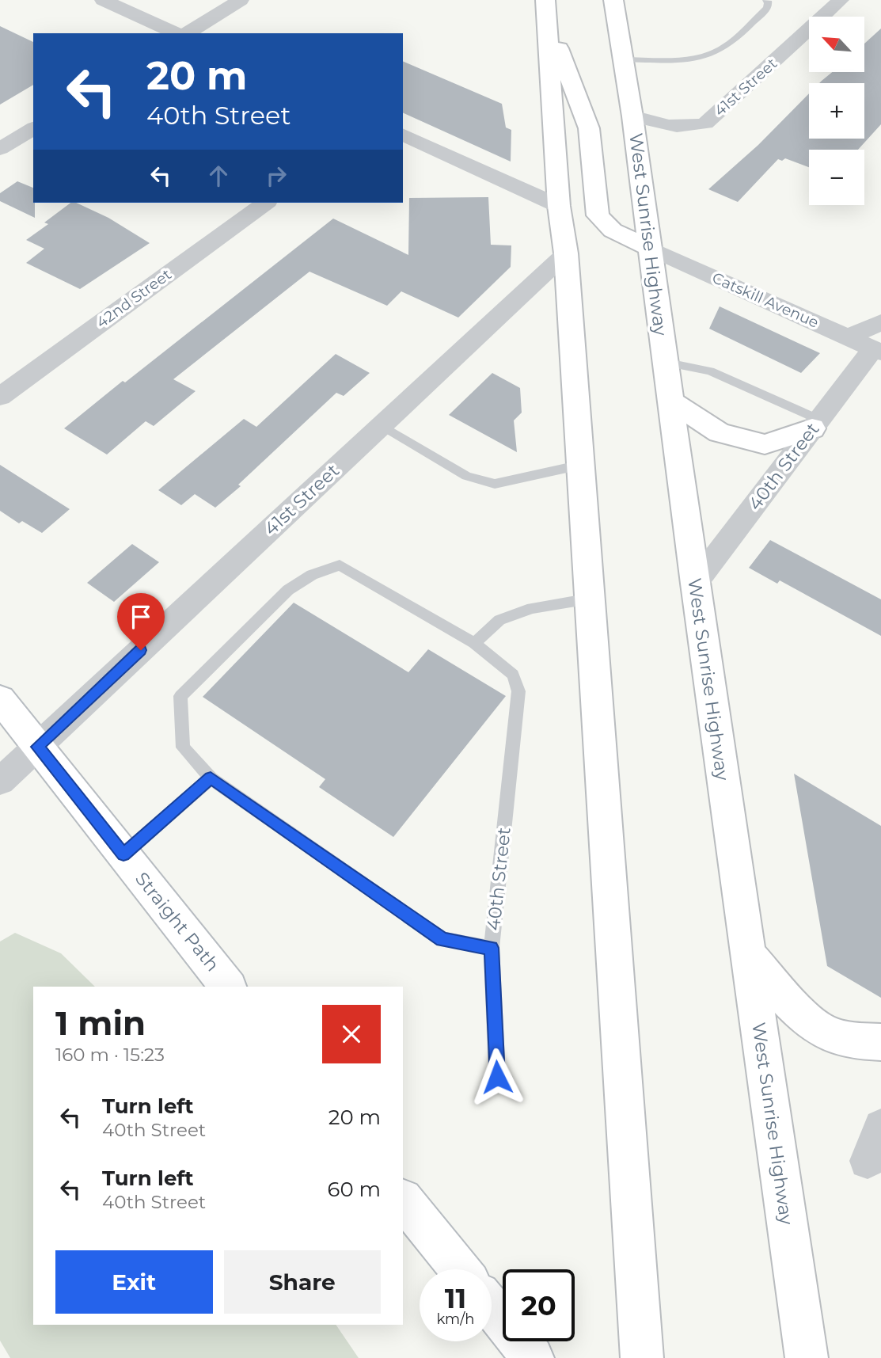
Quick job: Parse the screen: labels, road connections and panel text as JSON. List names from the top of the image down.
{
  "streets": {
    "main road": ["West Sunrise Highway", "Straight Path"],
    "street": [
      "41st Street",
      "42nd Street",
      "Catskill Avenue",
      "40th Street"
    ]
  },
  "crossings": [
    ["41st Street", "West Sunrise Highway"],
    ["41st Street", "Straight Path"],
    ["West Sunrise Highway", "Catskill Avenue"],
    ["West Sunrise Highway", "40th Street"],
    ["Catskill Avenue", "40th Street"]
  ],
  "north": "top left",
  "page": {
    "map_buttons": ["+", "−"],
    "turn": ["20 m", "40th Street"],
    "heading": ["1 min", "160 m · 15:23"],
    "list": [
      {
        "name": "Turn left",
        "note": "40th Street",
        "value": "20 m"
      },
      {
        "name": "Turn left",
        "note": "40th Street",
        "value": "60 m"
      }
    ],
    "buttons": ["Exit", "Share"],
    "speed": "11 km/h",
    "limit": "20"
  }
}
